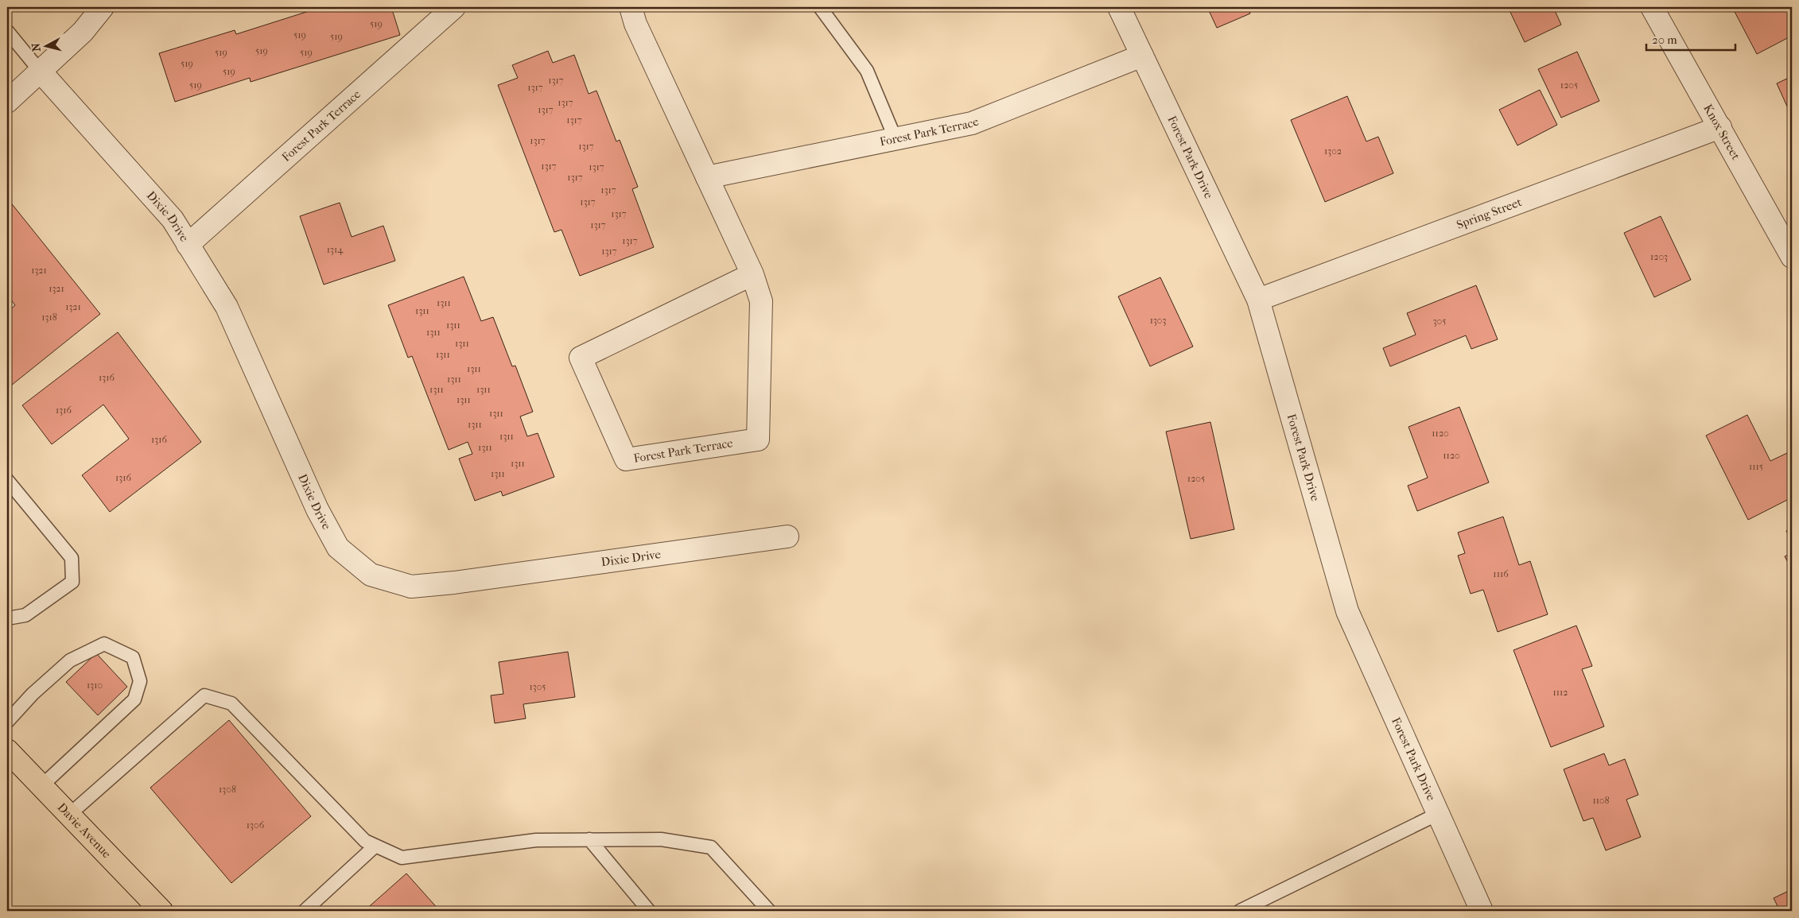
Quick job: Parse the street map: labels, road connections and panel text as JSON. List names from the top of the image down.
{
  "streets": {
    "main road": ["Davie Avenue"],
    "street": [
      "Forest Park Terrace",
      "Knox Street",
      "Forest Park Drive",
      "Spring Street",
      "Dixie Drive"
    ]
  },
  "crossings": [
    ["Forest Park Terrace", "Forest Park Drive"],
    ["Forest Park Terrace", "Dixie Drive"],
    ["Knox Street", "Spring Street"],
    ["Forest Park Drive", "Spring Street"]
  ],
  "house_numbers": [
    "519",
    "519",
    "519",
    "519",
    "519",
    "519",
    "519",
    "519",
    "1317",
    "519",
    "1205",
    "1317",
    "1317",
    "1317",
    "1317",
    "1317",
    "1317",
    "1302",
    "1317",
    "1317",
    "1317",
    "1317",
    "1317",
    "1317",
    "1317",
    "1317",
    "1314",
    "1317",
    "1203",
    "1321",
    "1321",
    "1311",
    "1321",
    "1311",
    "1318",
    "1303",
    "305",
    "1311",
    "1311",
    "1311",
    "1311",
    "1311",
    "1316",
    "1311",
    "1311",
    "1311",
    "1311",
    "1316",
    "1311",
    "1311",
    "1120",
    "1311",
    "1316",
    "1311",
    "1120",
    "1311",
    "1115",
    "1311",
    "1316",
    "1205",
    "1116",
    "1310",
    "1305",
    "1112",
    "1308",
    "1108",
    "1306"
  ],
  "scale_bar": "20 m",
  "north": "left"
}
